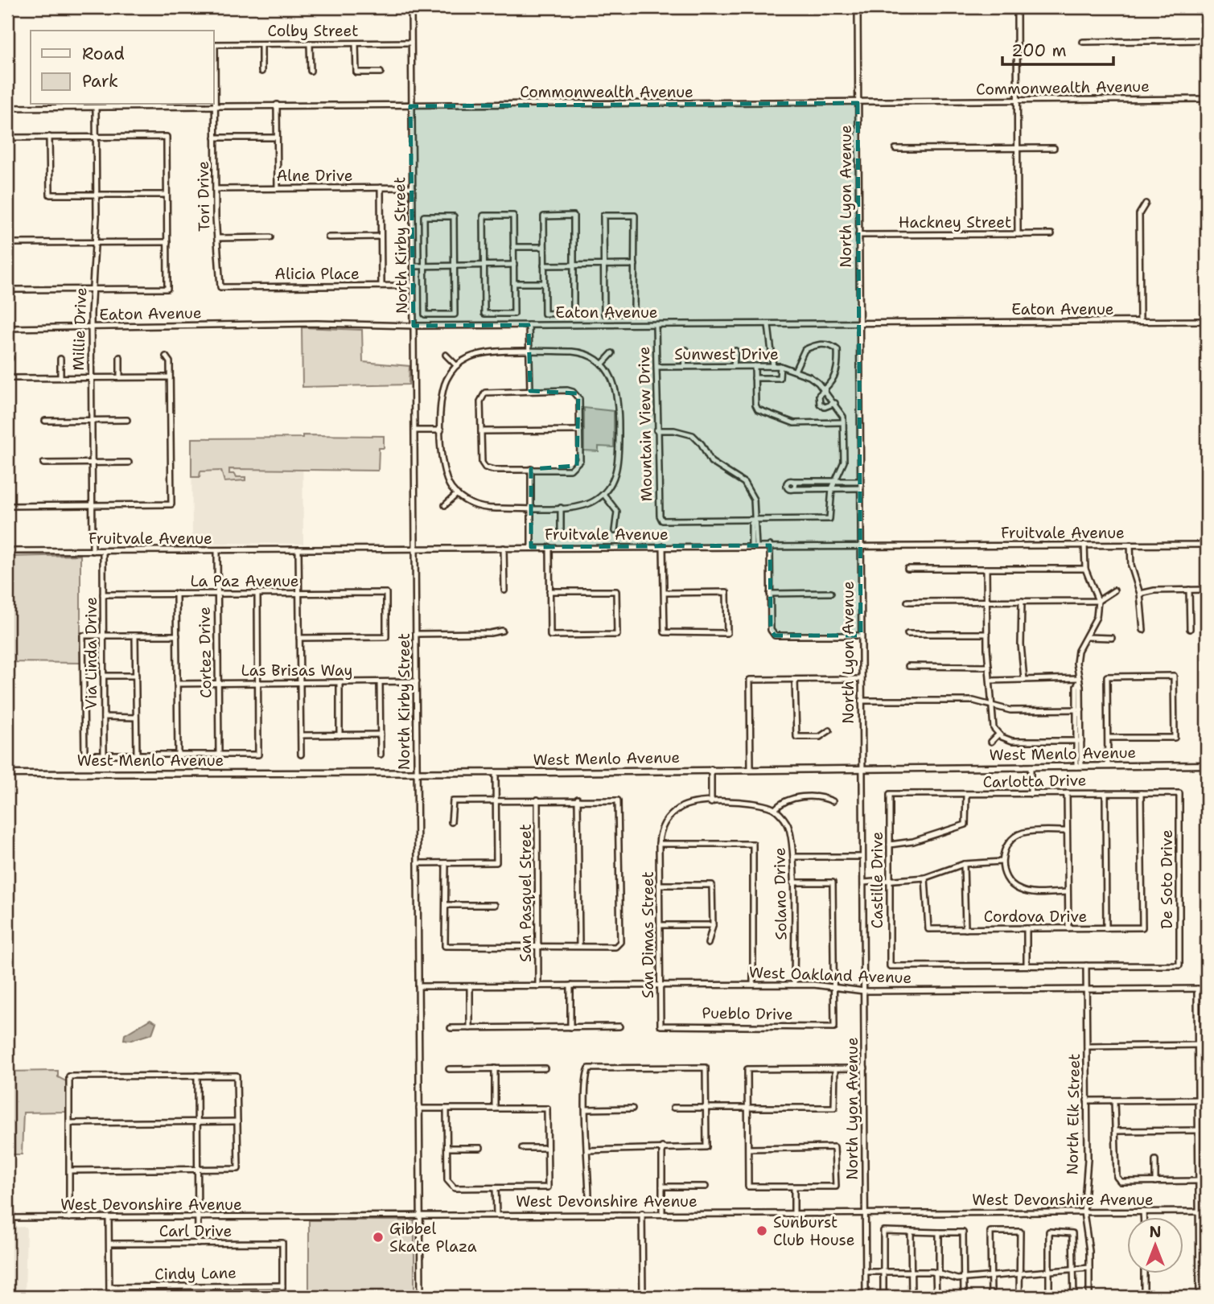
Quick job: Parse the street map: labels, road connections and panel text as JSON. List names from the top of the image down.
{
  "streets": {
    "main road": ["West Menlo Avenue"],
    "street": [
      "Colby Street",
      "Commonwealth Avenue",
      "Alne Drive",
      "Tori Drive",
      "North Lyon Avenue",
      "Hackney Street",
      "North Kirby Street",
      "Alicia Place",
      "Eaton Avenue",
      "Millie Drive",
      "Sunwest Drive",
      "Mountain View Drive",
      "Fruitvale Avenue",
      "La Paz Avenue",
      "Cortez Drive",
      "Via Linda Drive",
      "Las Brisas Way",
      "Carlotta Drive",
      "De Soto Drive",
      "Castille Drive",
      "San Pasquel Street",
      "Solano Drive",
      "Cordova Drive",
      "San Dimas Street",
      "West Oakland Avenue",
      "Pueblo Drive",
      "North Elk Street",
      "West Devonshire Avenue",
      "Carl Drive",
      "Cindy Lane"
    ]
  },
  "crossings": [
    ["Colby Street", "Tori Drive"],
    ["Colby Street", "North Kirby Street"],
    ["Commonwealth Avenue", "Tori Drive"],
    ["Commonwealth Avenue", "North Lyon Avenue"],
    ["Commonwealth Avenue", "North Kirby Street"],
    ["Commonwealth Avenue", "Millie Drive"],
    ["Alne Drive", "Tori Drive"],
    ["Alne Drive", "North Kirby Street"],
    ["Tori Drive", "Alicia Place"],
    ["North Lyon Avenue", "Hackney Street"],
    ["North Lyon Avenue", "Eaton Avenue"],
    ["North Lyon Avenue", "Fruitvale Avenue"],
    ["North Lyon Avenue", "West Menlo Avenue"],
    ["North Lyon Avenue", "West Oakland Avenue"],
    ["North Lyon Avenue", "West Devonshire Avenue"],
    ["North Kirby Street", "Alicia Place"],
    ["North Kirby Street", "Eaton Avenue"],
    ["North Kirby Street", "Fruitvale Avenue"],
    ["North Kirby Street", "Las Brisas Way"],
    ["North Kirby Street", "West Menlo Avenue"],
    ["North Kirby Street", "West Oakland Avenue"],
    ["North Kirby Street", "West Devonshire Avenue"],
    ["Eaton Avenue", "Millie Drive"],
    ["Eaton Avenue", "Mountain View Drive"],
    ["Millie Drive", "Fruitvale Avenue"],
    ["Sunwest Drive", "Mountain View Drive"],
    ["Fruitvale Avenue", "Cortez Drive"],
    ["Fruitvale Avenue", "Via Linda Drive"],
    ["La Paz Avenue", "Cortez Drive"],
    ["La Paz Avenue", "Via Linda Drive"],
    ["Cortez Drive", "Las Brisas Way"],
    ["Carlotta Drive", "De Soto Drive"],
    ["Carlotta Drive", "Castille Drive"],
    ["Carlotta Drive", "Cordova Drive"],
    ["De Soto Drive", "North Elk Street"],
    ["San Pasquel Street", "West Oakland Avenue"],
    ["Solano Drive", "San Dimas Street"],
    ["Solano Drive", "West Oakland Avenue"],
    ["San Dimas Street", "West Oakland Avenue"],
    ["San Dimas Street", "Pueblo Drive"],
    ["West Oakland Avenue", "Pueblo Drive"],
    ["West Oakland Avenue", "North Elk Street"],
    ["North Elk Street", "West Devonshire Avenue"],
    ["Carl Drive", "Cindy Lane"]
  ],
  "places": ["Sunburst Club House", "Gibbel Skate Plaza"],
  "legend": ["Road", "Park"],
  "scale_bar": "200 m",
  "north": "top"
}
